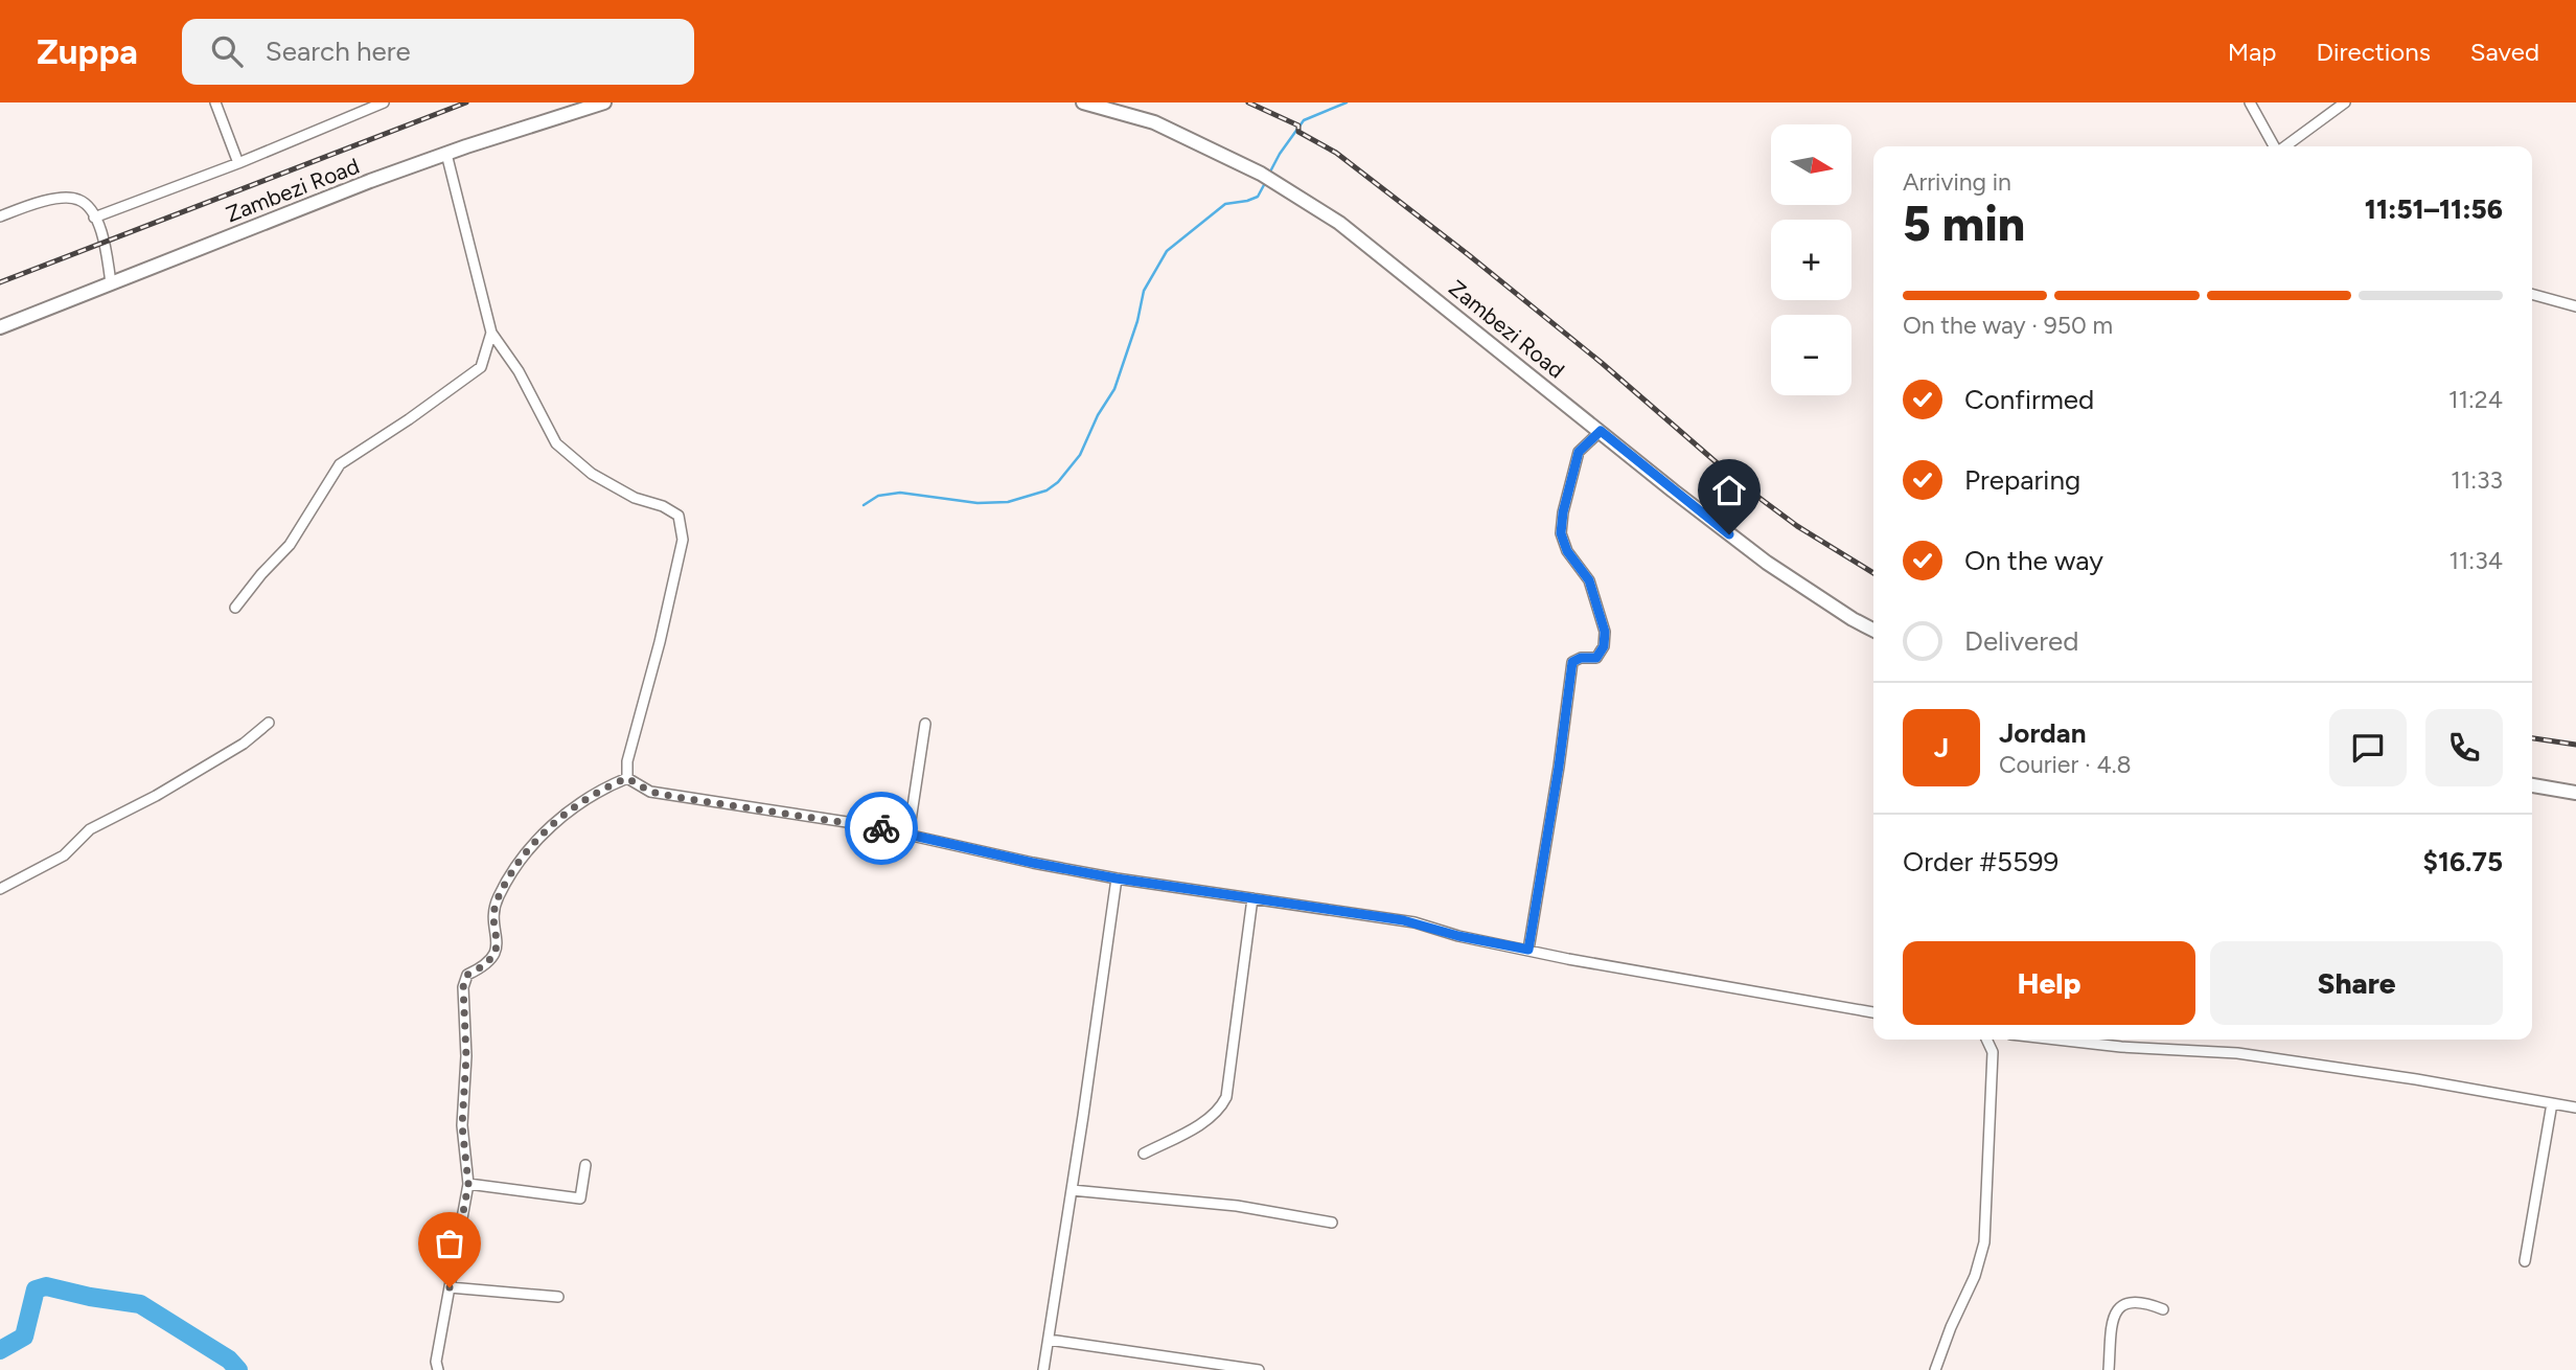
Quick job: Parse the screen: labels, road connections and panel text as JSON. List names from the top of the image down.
{
  "streets": {
    "main road": ["Zambezi Road"]
  },
  "north": "right",
  "page": {
    "header": "Zuppa",
    "search": "Search here",
    "nav": ["Map", "Directions", "Saved"],
    "map_buttons": ["+", "−"],
    "heading": ["5 min", "Arriving in", "11:51–11:56"],
    "panel": [
      "Jordan",
      "Courier · 4.8",
      "Order #5599",
      "$16.75"
    ],
    "bar": "On the way · 950 m",
    "list": [
      ["Confirmed", "11:24"],
      ["Preparing", "11:33"],
      ["On the way", "11:34"],
      "Delivered"
    ],
    "round": "J",
    "buttons": ["Help", "Share"]
  }
}
